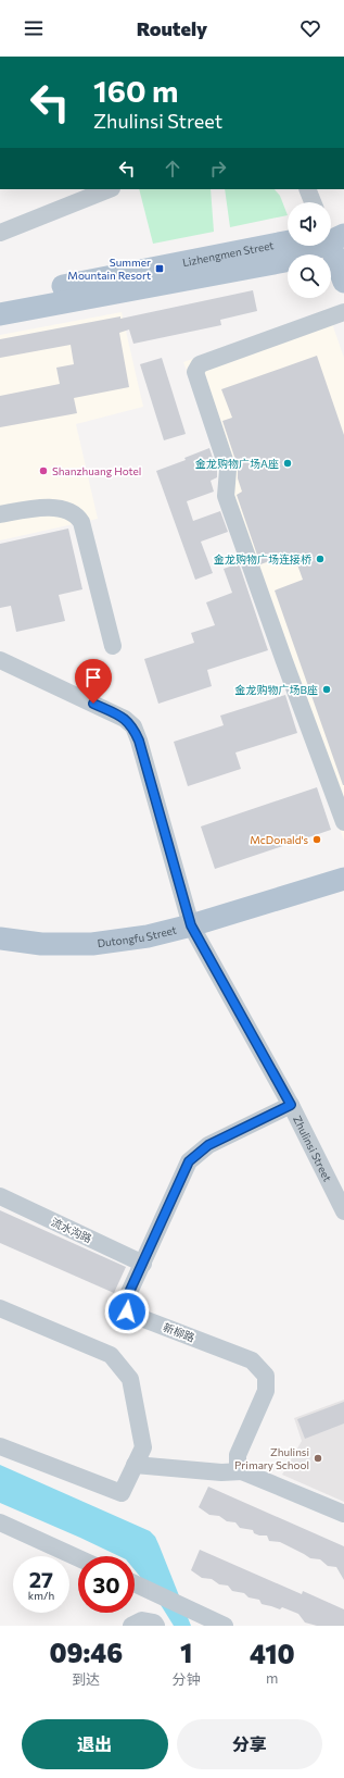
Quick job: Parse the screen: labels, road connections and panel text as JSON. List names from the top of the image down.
{
  "streets": {
    "main road": ["Lizhengmen Street", "Dutongfu Street"],
    "street": ["Zhulinsi Street", "流水沟路", "新柳路"]
  },
  "crossings": [
    ["Dutongfu Street", "Zhulinsi Street"],
    ["Zhulinsi Street", "新柳路"],
    ["流水沟路", "新柳路"]
  ],
  "places": {
    "transit": ["Summer Mountain Resort"],
    "other": [
      "金龙购物广场A座",
      "Shanzhuang Hotel",
      "金龙购物广场连接桥",
      "金龙购物广场B座",
      "McDonald's",
      "Zhulinsi Primary School"
    ]
  },
  "page": {
    "header": "Routely",
    "turn": ["160 m", "Zhulinsi Street"],
    "speed": "27 km/h",
    "limit": "30",
    "eta": [
      "09:46",
      "到达",
      "1",
      "分钟",
      "410",
      "m"
    ],
    "buttons": ["退出", "分享"]
  }
}
